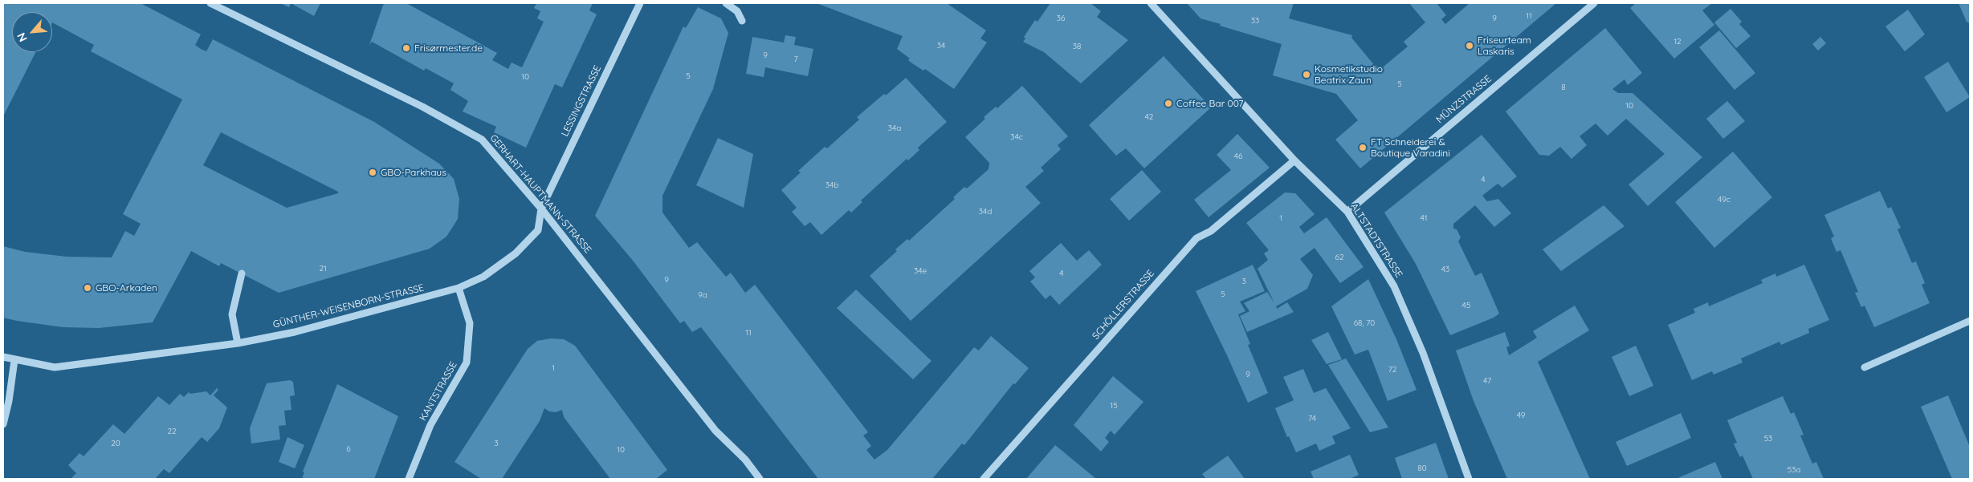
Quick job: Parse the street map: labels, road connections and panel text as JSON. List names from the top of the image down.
{
  "streets": {
    "street": [
      "MÜNZSTRASSE",
      "LESSINGSTRASSE",
      "GERHART-HAUPTMANN-STRASSE",
      "ALTSTADTSTRASSE",
      "SCHÖLLERSTRASSE",
      "GÜNTHER-WEISENBORN-STRASSE",
      "KANTSTRASSE"
    ]
  },
  "crossings": [
    ["MÜNZSTRASSE", "ALTSTADTSTRASSE"],
    ["LESSINGSTRASSE", "GERHART-HAUPTMANN-STRASSE"],
    ["LESSINGSTRASSE", "GÜNTHER-WEISENBORN-STRASSE"],
    ["GERHART-HAUPTMANN-STRASSE", "GÜNTHER-WEISENBORN-STRASSE"],
    ["ALTSTADTSTRASSE", "SCHÖLLERSTRASSE"],
    ["GÜNTHER-WEISENBORN-STRASSE", "KANTSTRASSE"]
  ],
  "places": [
    "Friseurteam Laskaris",
    "Frisørmester.de",
    "Kosmetikstudio Beatrix Zaun",
    "Coffee Bar 007",
    "FT Schneiderei & Boutique Varadini",
    "GBO-Parkhaus",
    "GBO-Arkaden"
  ],
  "house_numbers": [
    "11",
    "36",
    "9",
    "33",
    "12",
    "34",
    "38",
    "9",
    "7",
    "5",
    "10",
    "5",
    "8",
    "10",
    "42",
    "34a",
    "34c",
    "46",
    "4",
    "34b",
    "49c",
    "34d",
    "1",
    "41",
    "62",
    "21",
    "43",
    "34e",
    "4",
    "9",
    "3",
    "5",
    "9a",
    "45",
    "68, 70",
    "11",
    "1",
    "72",
    "9",
    "47",
    "15",
    "49",
    "74",
    "22",
    "53",
    "20",
    "3",
    "6",
    "10",
    "80",
    "53a"
  ],
  "north": "bottom left"
}
